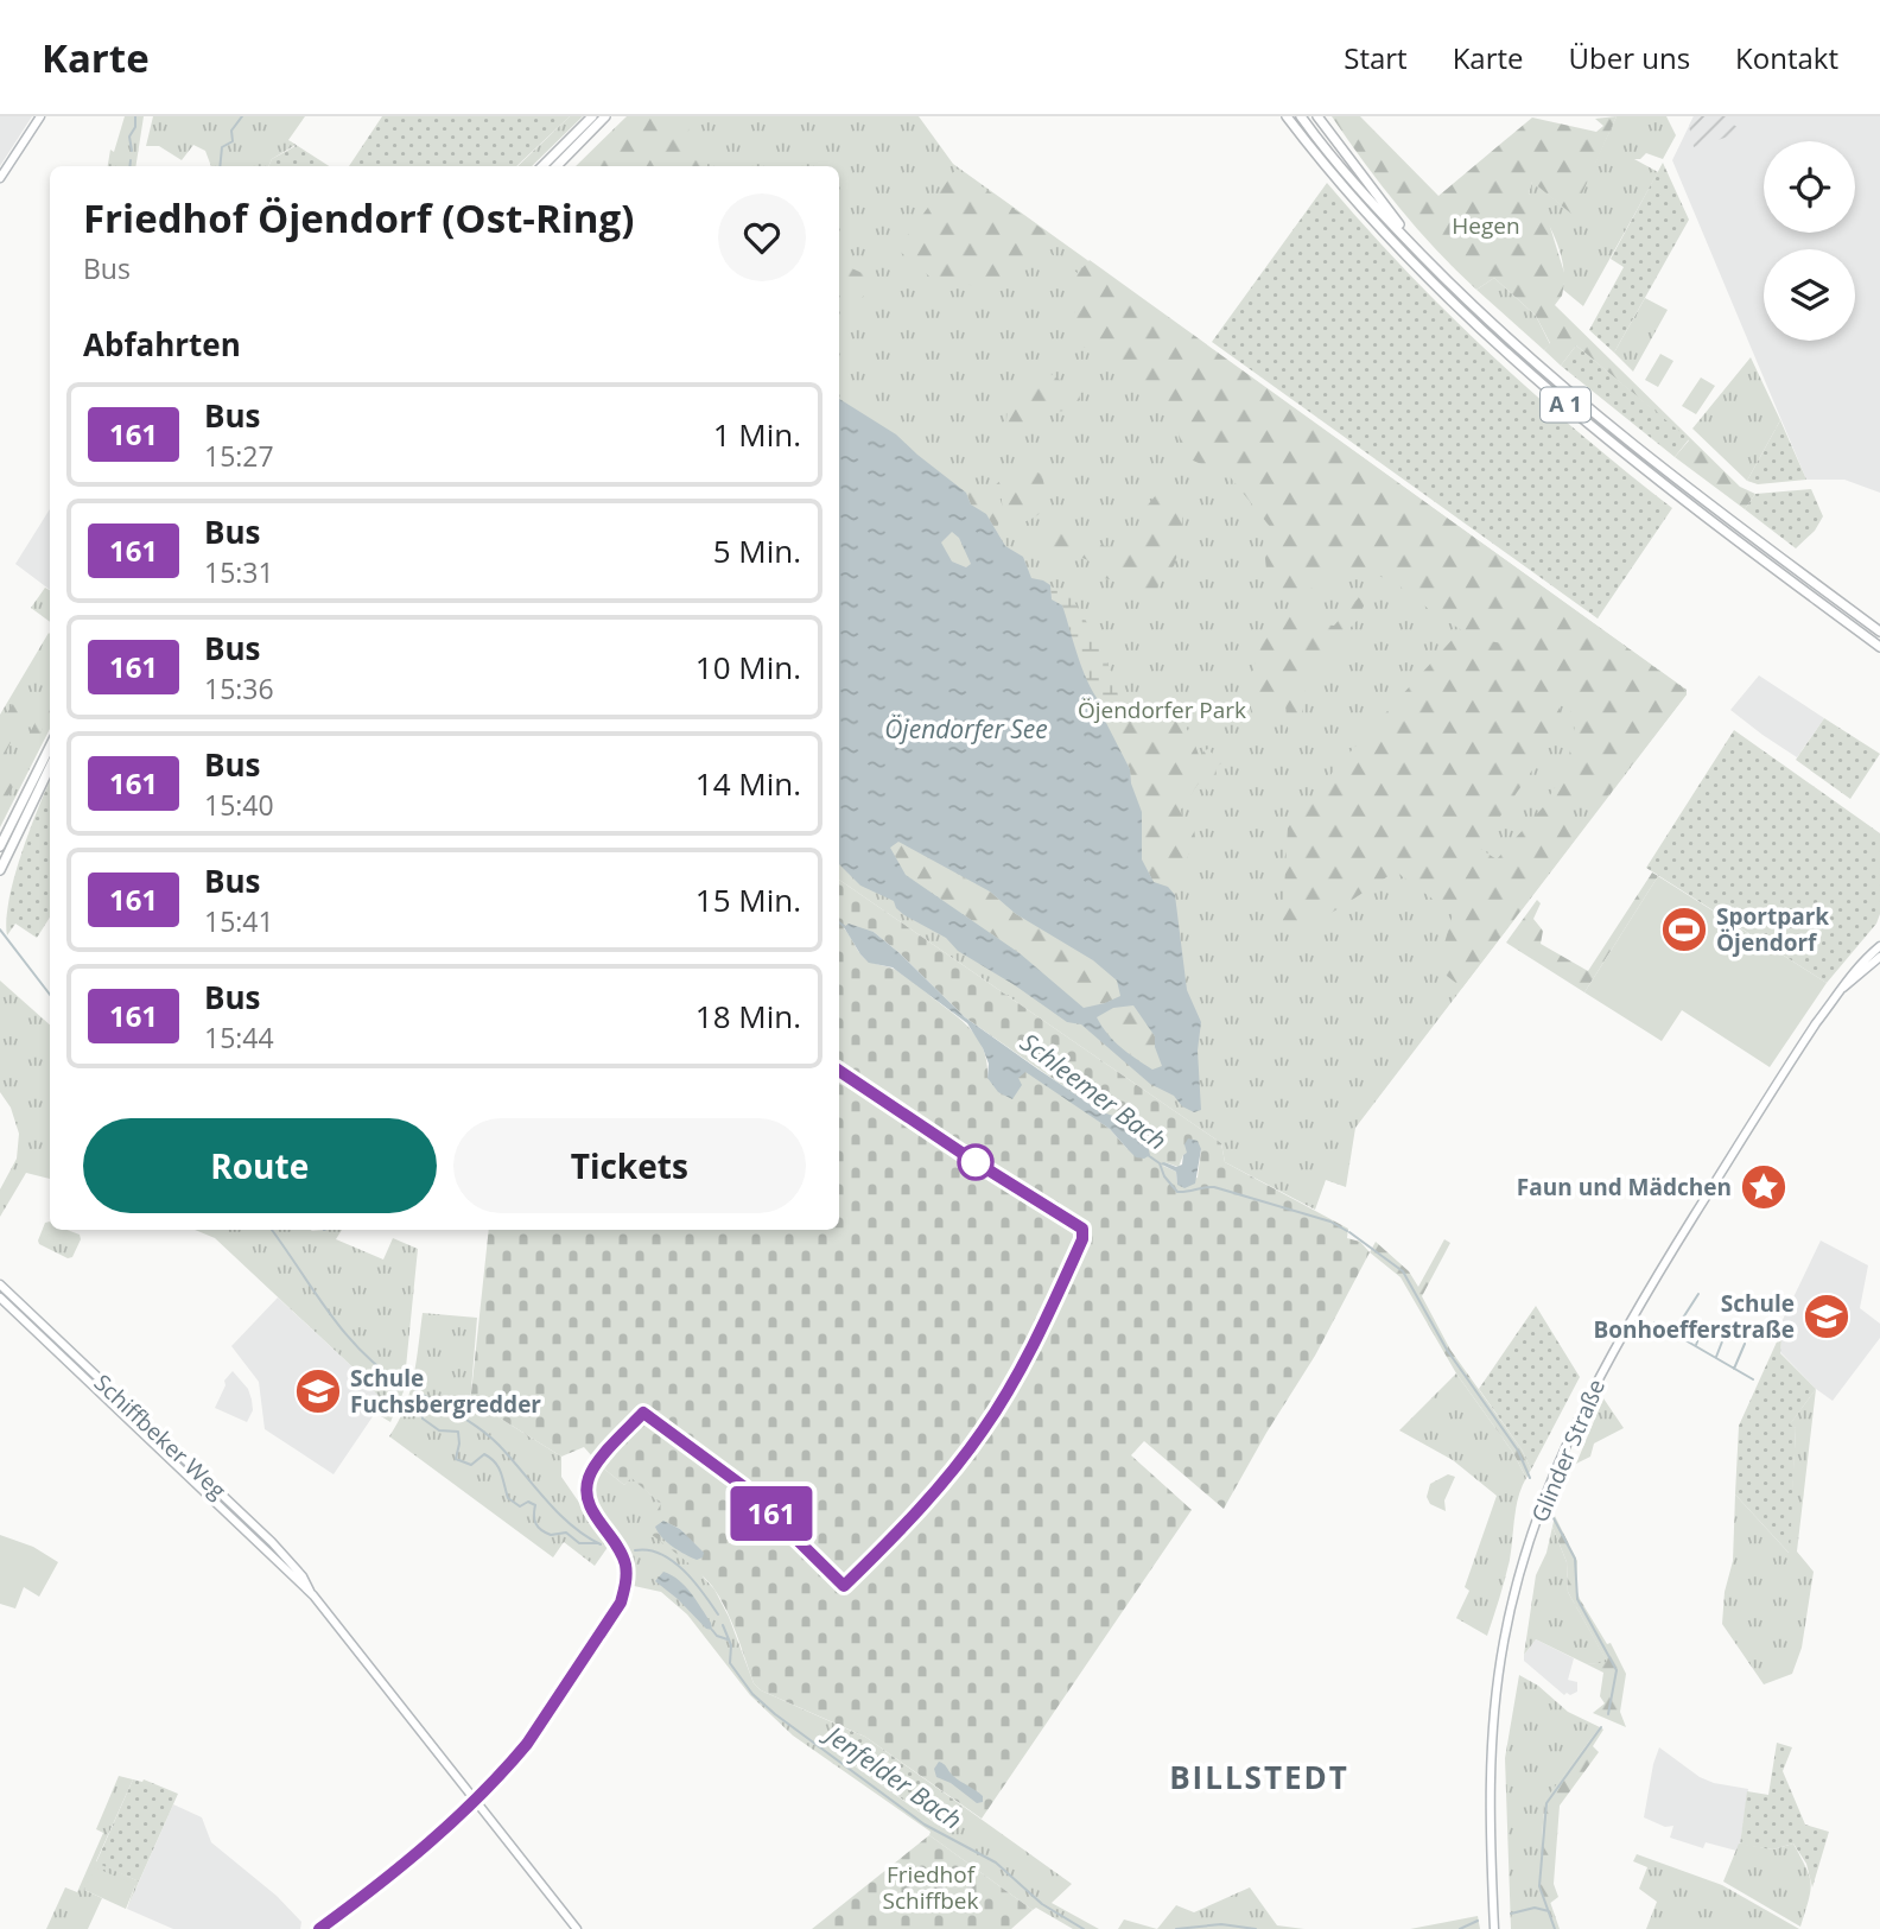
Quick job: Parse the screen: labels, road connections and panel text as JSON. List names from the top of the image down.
{
  "streets": {
    "highway": ["A 1"],
    "main road": ["Schiffbeker Weg", "Glinder Straße"]
  },
  "districts": ["BILLSTEDT"],
  "water": ["Öjendorfer See", "Schleemer Bach", "Jenfelder Bach"],
  "parks": ["Hegen", "Öjendorfer Park", "Friedhof Schiffbek"],
  "places": {
    "sports": ["Sportpark Öjendorf"],
    "place": ["Faun und Mädchen"],
    "school or university": ["Schule Bonhoefferstraße", "Schule Fuchsbergredder"]
  },
  "lines": ["bus line 161"],
  "page": {
    "header": "Karte",
    "nav": [
      "Start",
      "Karte",
      "Über uns",
      "Kontakt"
    ],
    "on_map": "161",
    "heading": [
      ["Friedhof Öjendorf (Ost-Ring)", "Bus"],
      "Abfahrten"
    ],
    "list": [
      {
        "mark": "161",
        "name": "Bus",
        "note": "15:27",
        "value": "1 Min."
      },
      {
        "mark": "161",
        "name": "Bus",
        "note": "15:31",
        "value": "5 Min."
      },
      {
        "mark": "161",
        "name": "Bus",
        "note": "15:36",
        "value": "10 Min."
      },
      {
        "mark": "161",
        "name": "Bus",
        "note": "15:40",
        "value": "14 Min."
      },
      {
        "mark": "161",
        "name": "Bus",
        "note": "15:41",
        "value": "15 Min."
      },
      {
        "mark": "161",
        "name": "Bus",
        "note": "15:44",
        "value": "18 Min."
      }
    ],
    "buttons": ["Route", "Tickets"]
  }
}
